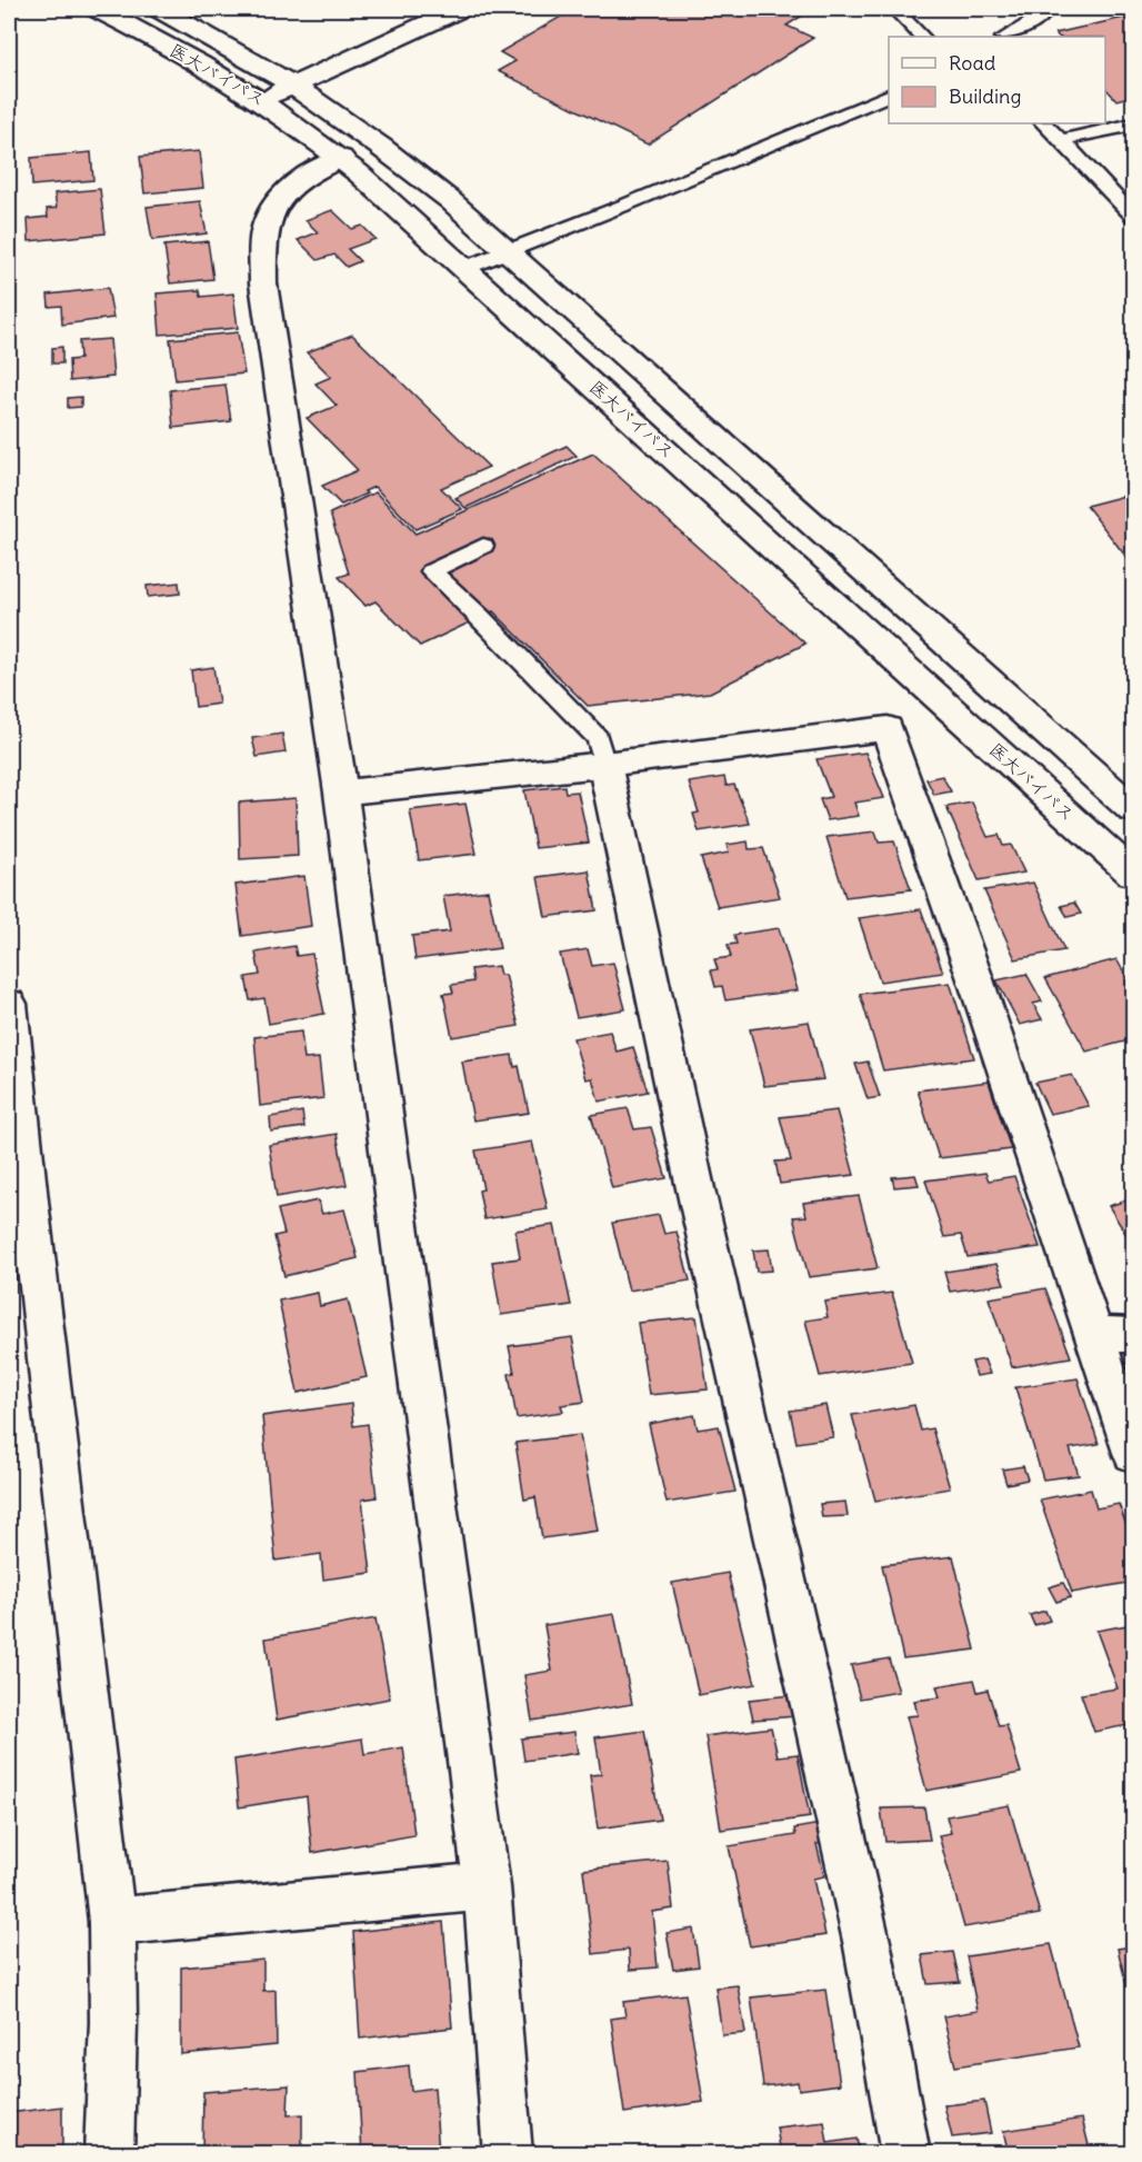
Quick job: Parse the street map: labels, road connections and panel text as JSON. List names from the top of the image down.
{
  "streets": {
    "street": ["医大バイパス"]
  },
  "legend": ["Road", "Building"]
}
